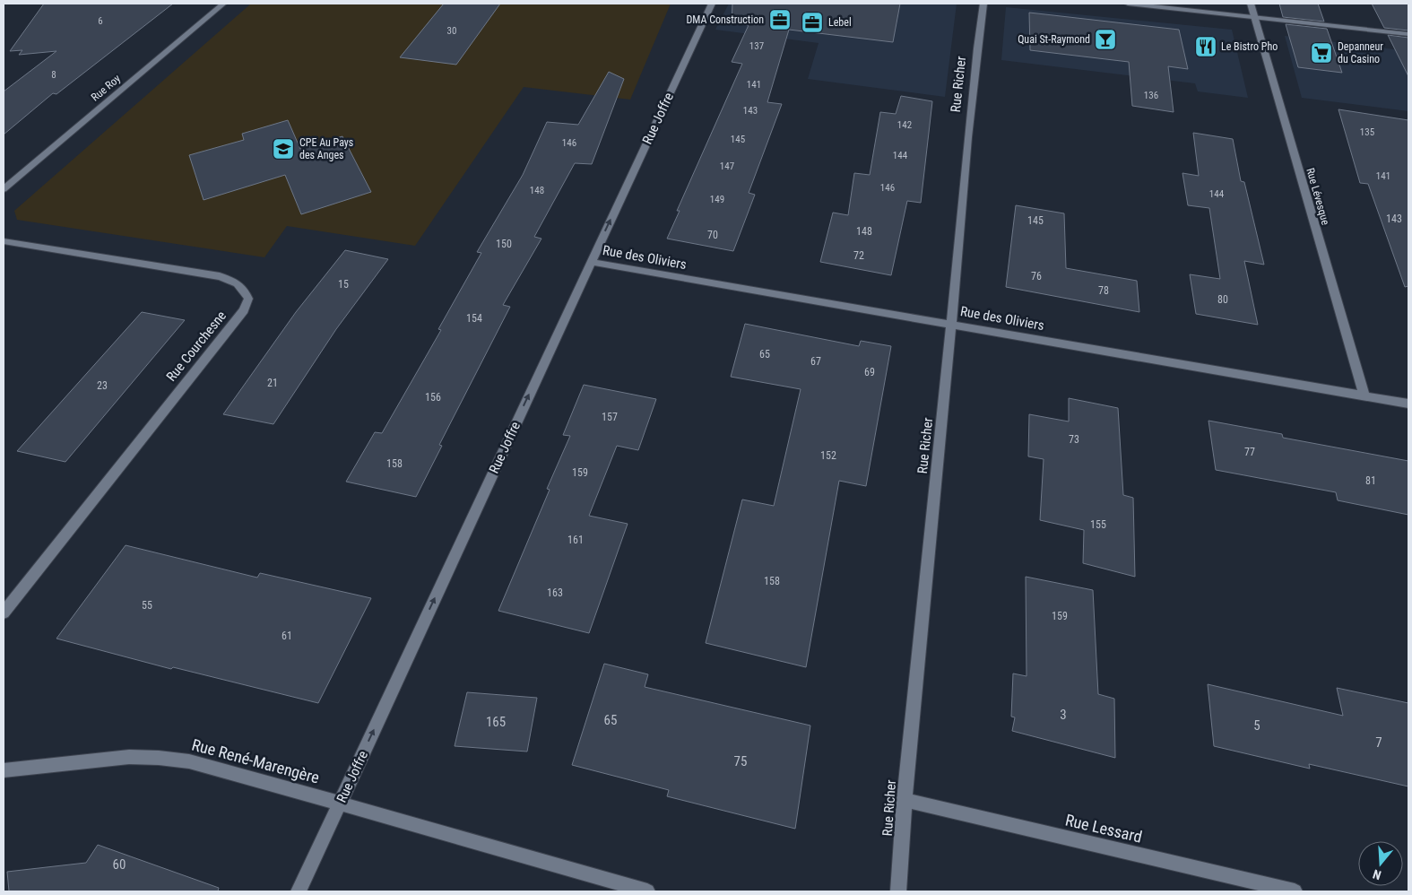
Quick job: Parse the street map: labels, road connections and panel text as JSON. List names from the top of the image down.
{
  "streets": {
    "street": [
      "Rue Richer",
      "Rue Roy",
      "Rue Joffre",
      "Rue Lévesque",
      "Rue des Oliviers",
      "Rue Courchesne",
      "Rue René-Marengère",
      "Rue Lessard"
    ]
  },
  "crossings": [
    ["Rue Richer", "Rue des Oliviers"],
    ["Rue Richer", "Rue Lessard"],
    ["Rue Joffre", "Rue des Oliviers"],
    ["Rue Joffre", "Rue René-Marengère"],
    ["Rue Lévesque", "Rue des Oliviers"]
  ],
  "one_way": ["Rue Joffre"],
  "places": {
    "office": ["DMA Construction", "Lebel"],
    "bar": ["Quai St-Raymond"],
    "restaurant": ["Le Bistro Pho"],
    "supermarket": ["Depanneur du Casino"],
    "school or university": ["CPE Au Pays des Anges"]
  },
  "house_numbers": [
    "6",
    "30",
    "137",
    "8",
    "141",
    "136",
    "143",
    "142",
    "135",
    "145",
    "146",
    "144",
    "147",
    "141",
    "146",
    "148",
    "144",
    "149",
    "143",
    "145",
    "148",
    "70",
    "150",
    "72",
    "76",
    "15",
    "78",
    "80",
    "154",
    "65",
    "67",
    "69",
    "21",
    "23",
    "156",
    "157",
    "73",
    "77",
    "152",
    "158",
    "159",
    "81",
    "155",
    "161",
    "158",
    "163",
    "55",
    "159",
    "61",
    "3",
    "65",
    "165",
    "5",
    "7",
    "75",
    "60"
  ],
  "north": "bottom"
}
